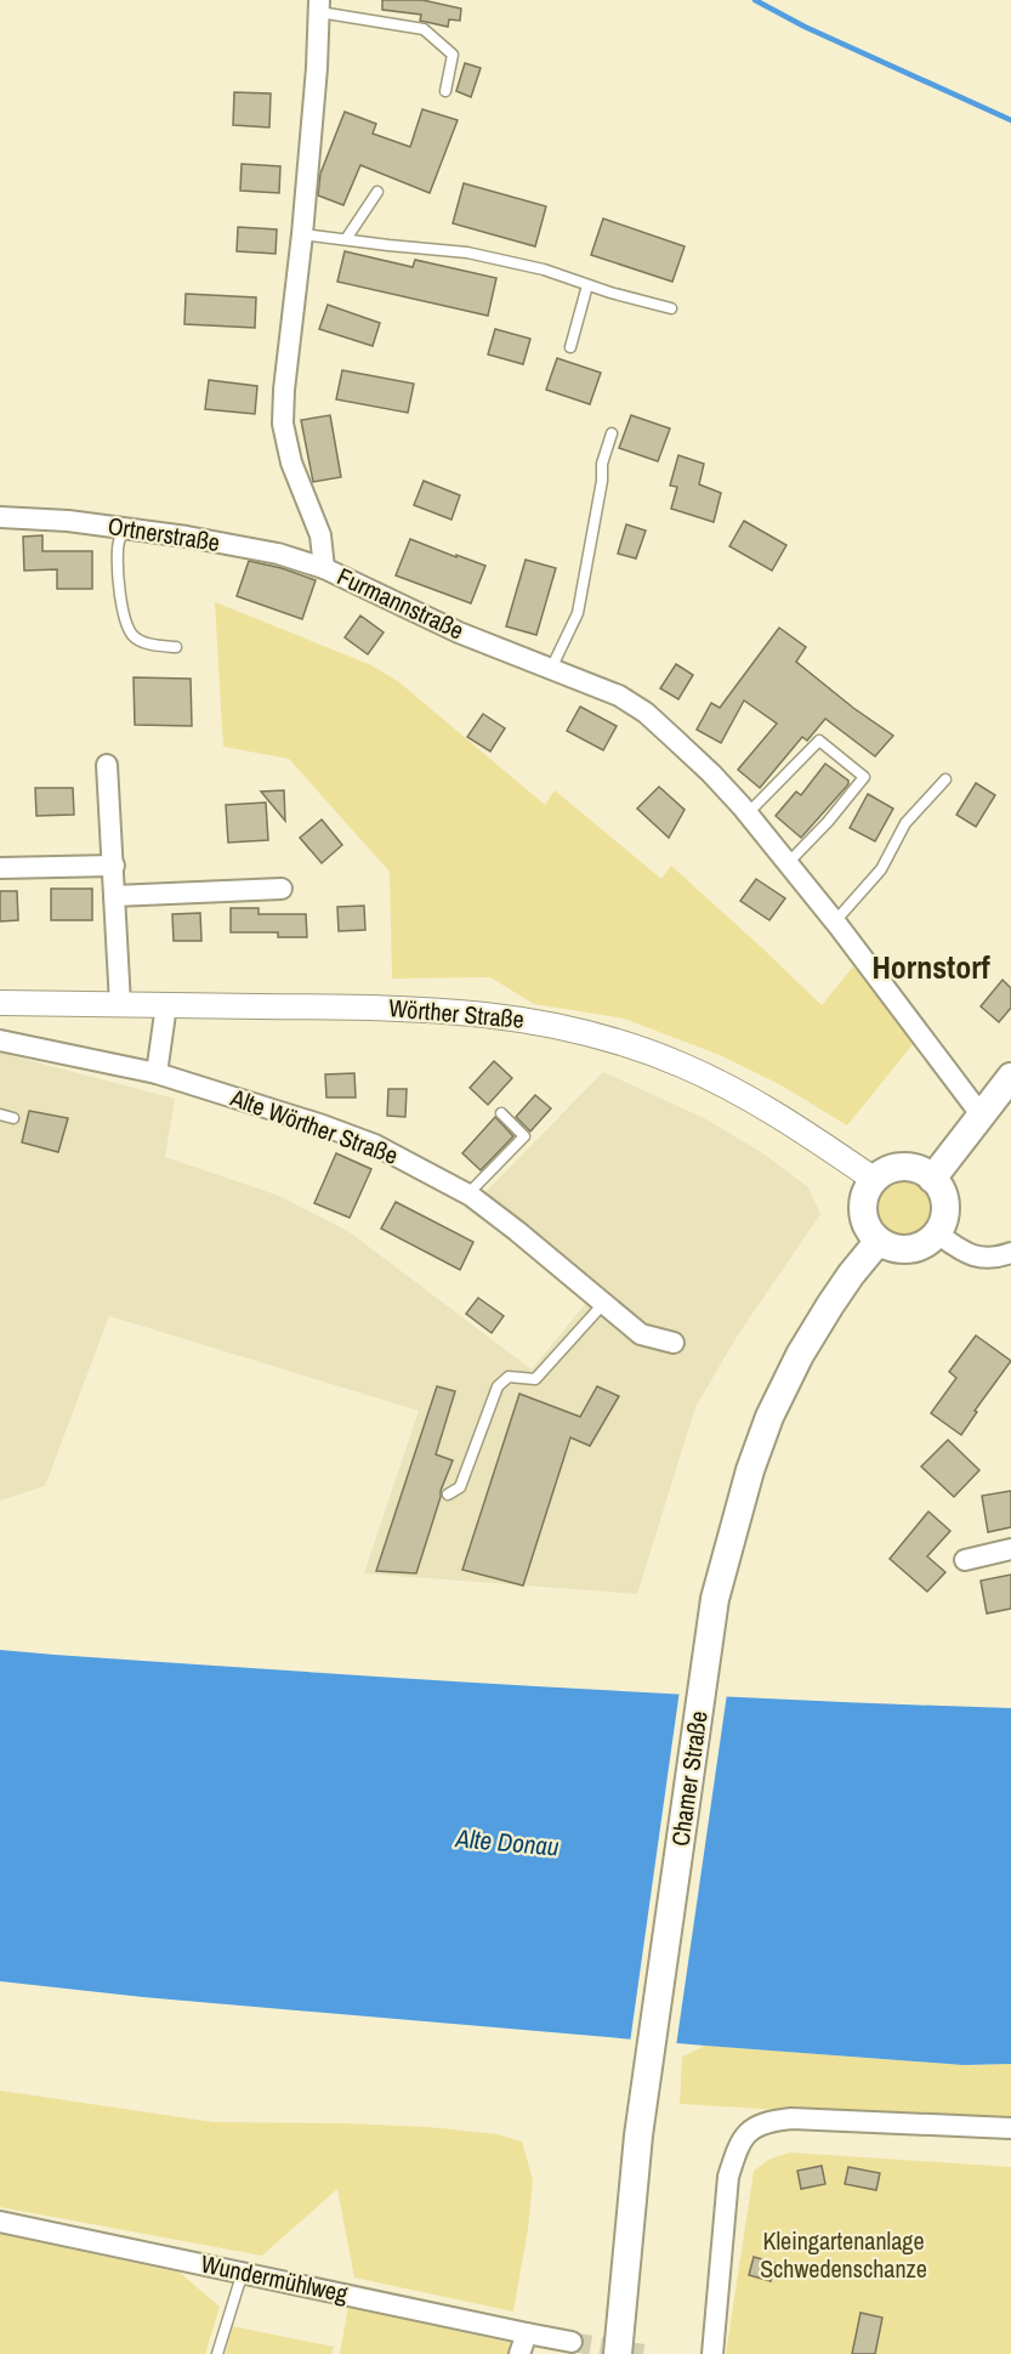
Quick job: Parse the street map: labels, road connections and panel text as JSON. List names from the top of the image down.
{
  "streets": {
    "main road": ["Chamer Straße"],
    "street": [
      "Ortnerstraße",
      "Furmannstraße",
      "Wörther Straße",
      "Alte Wörther Straße",
      "Wundermühlweg"
    ]
  },
  "crossings": [
    ["Ortnerstraße", "Furmannstraße"],
    ["Wörther Straße", "Chamer Straße"]
  ],
  "districts": ["Hornstorf"],
  "water": ["Alte Donau"],
  "parks": ["Kleingartenanlage Schwedenschanze"]
}
